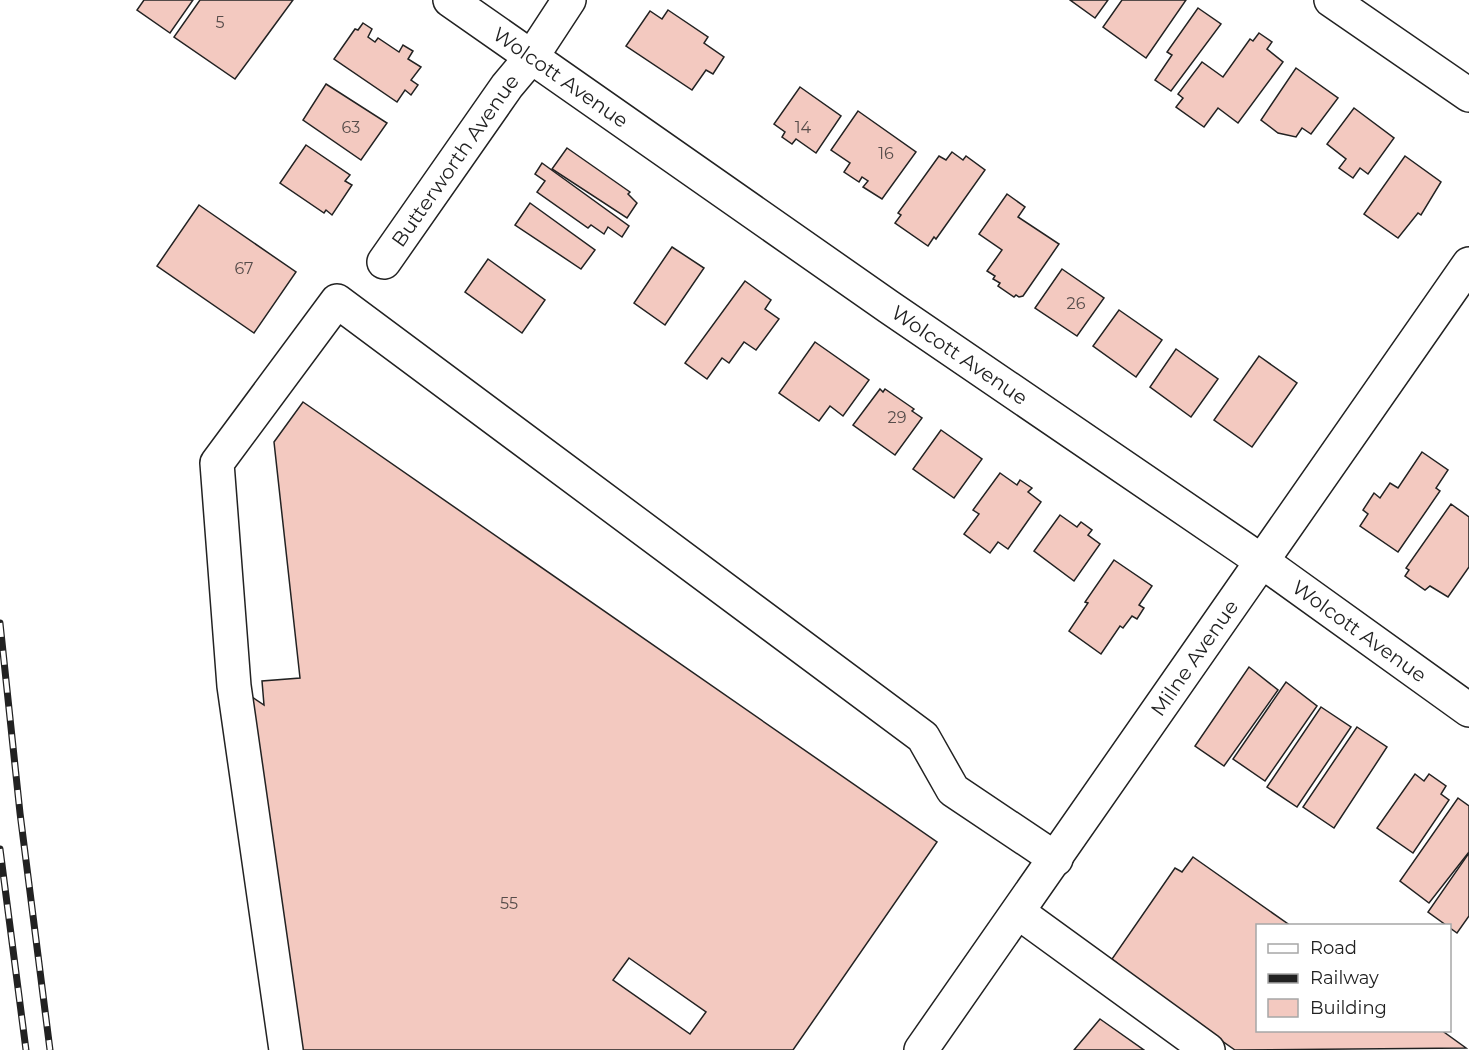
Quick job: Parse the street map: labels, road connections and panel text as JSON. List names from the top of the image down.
{
  "streets": {
    "street": ["Wolcott Avenue", "Butterworth Avenue", "Milne Avenue"]
  },
  "crossings": [
    ["Wolcott Avenue", "Butterworth Avenue"],
    ["Wolcott Avenue", "Milne Avenue"]
  ],
  "house_numbers": [
    "5",
    "63",
    "14",
    "16",
    "67",
    "26",
    "29",
    "55"
  ],
  "legend": ["Road", "Railway", "Building"]
}
